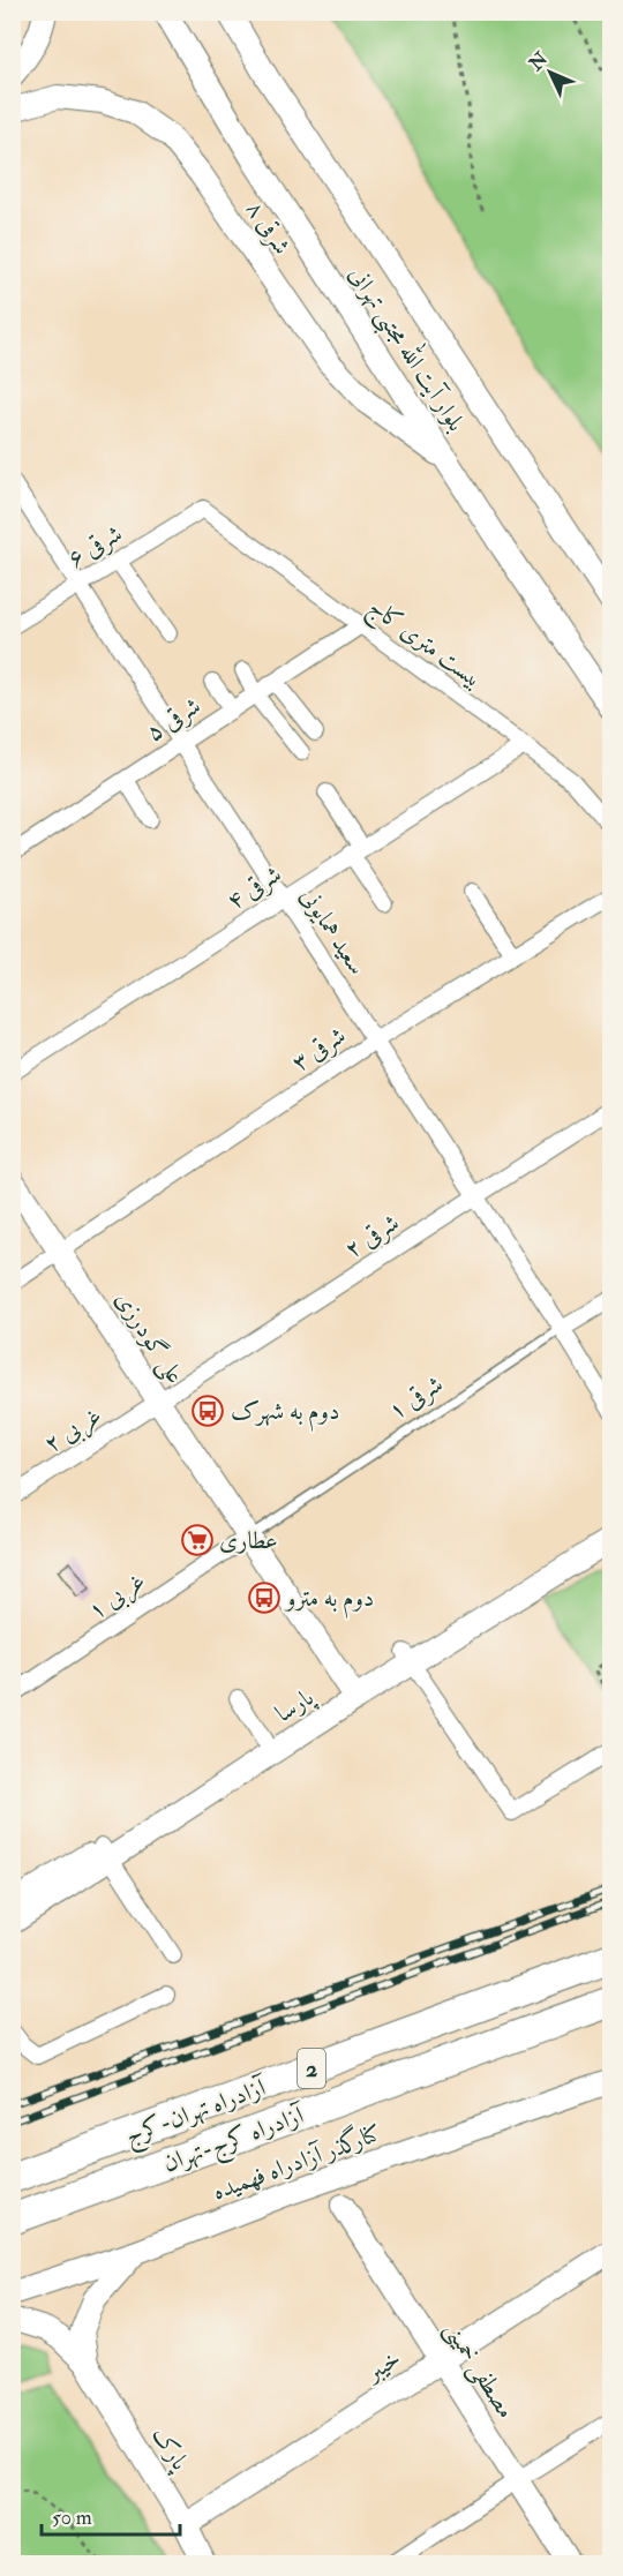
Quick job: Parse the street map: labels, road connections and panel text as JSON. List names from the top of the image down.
{
  "streets": {
    "highway": ["2", "آزادراه تهران-کرج", "آزادراه کرج-تهران"],
    "street": [
      "۸ شرقی",
      "بلوار آیت الله مجتبی تهرانی",
      "۶ شرقی",
      "بیست متری کاج",
      "۵ شرقی",
      "۴ شرقی",
      "سعید همایونی",
      "۳ شرقی",
      "۲ شرقی",
      "علی گودرزی",
      "۱ شرقی",
      "۲ غربی",
      "۱ غربی",
      "پارسا",
      "کنارگذر آزادراه فهمیده",
      "خیبر",
      "مصطفی خمینی",
      "پارک"
    ]
  },
  "crossings": [
    ["۸ شرقی", "بلوار آیت الله مجتبی تهرانی"],
    ["۶ شرقی", "بیست متری کاج"],
    ["۶ شرقی", "سعید همایونی"],
    ["بیست متری کاج", "۵ شرقی"],
    ["بیست متری کاج", "۴ شرقی"],
    ["۵ شرقی", "سعید همایونی"],
    ["۴ شرقی", "سعید همایونی"],
    ["سعید همایونی", "۳ شرقی"],
    ["سعید همایونی", "۲ شرقی"],
    ["سعید همایونی", "۱ شرقی"],
    ["۳ شرقی", "علی گودرزی"],
    ["۲ شرقی", "علی گودرزی"],
    ["۲ شرقی", "۲ غربی"],
    ["علی گودرزی", "۱ شرقی"],
    ["علی گودرزی", "۲ غربی"],
    ["علی گودرزی", "۱ غربی"],
    ["علی گودرزی", "پارسا"],
    ["۱ شرقی", "۱ غربی"],
    ["خیبر", "مصطفی خمینی"],
    ["خیبر", "پارک"]
  ],
  "places": {
    "bus stop": ["دوم به شهرک", "دوم به مترو"],
    "supermarket": ["عطاری"]
  },
  "scale_bar": "50 m",
  "north": "top left"
}
